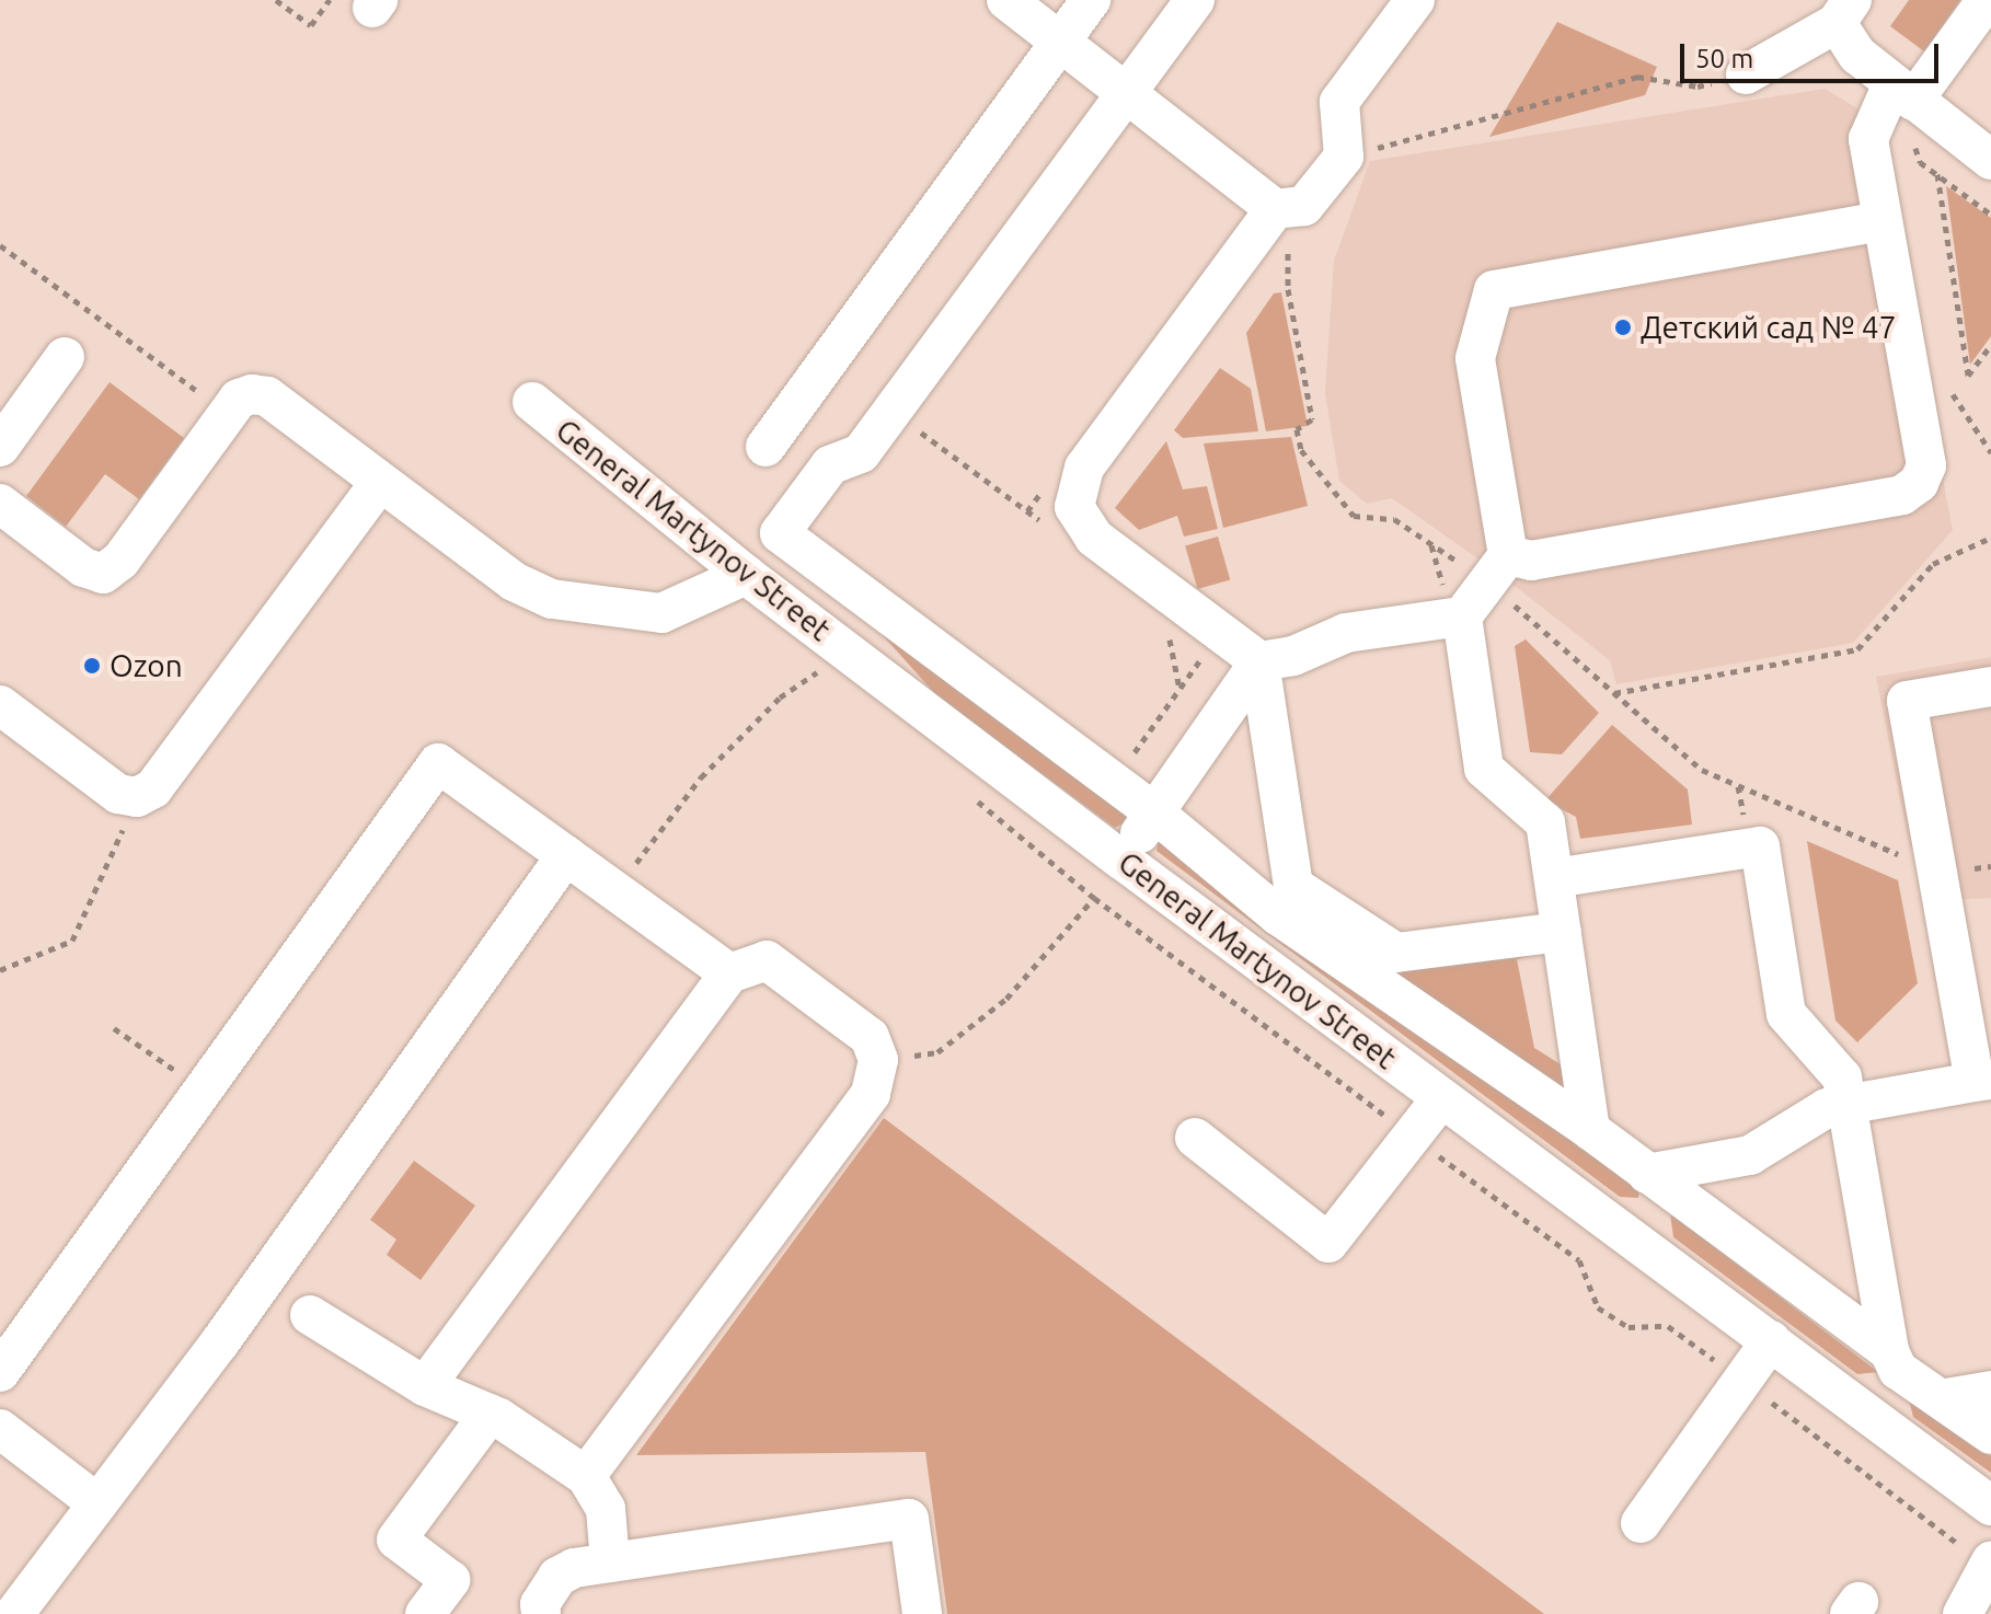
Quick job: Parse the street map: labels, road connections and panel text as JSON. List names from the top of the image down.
{
  "streets": {
    "street": ["General Martynov Street"]
  },
  "places": ["Детский сад № 47", "Ozon"],
  "scale_bar": "50 m"
}
